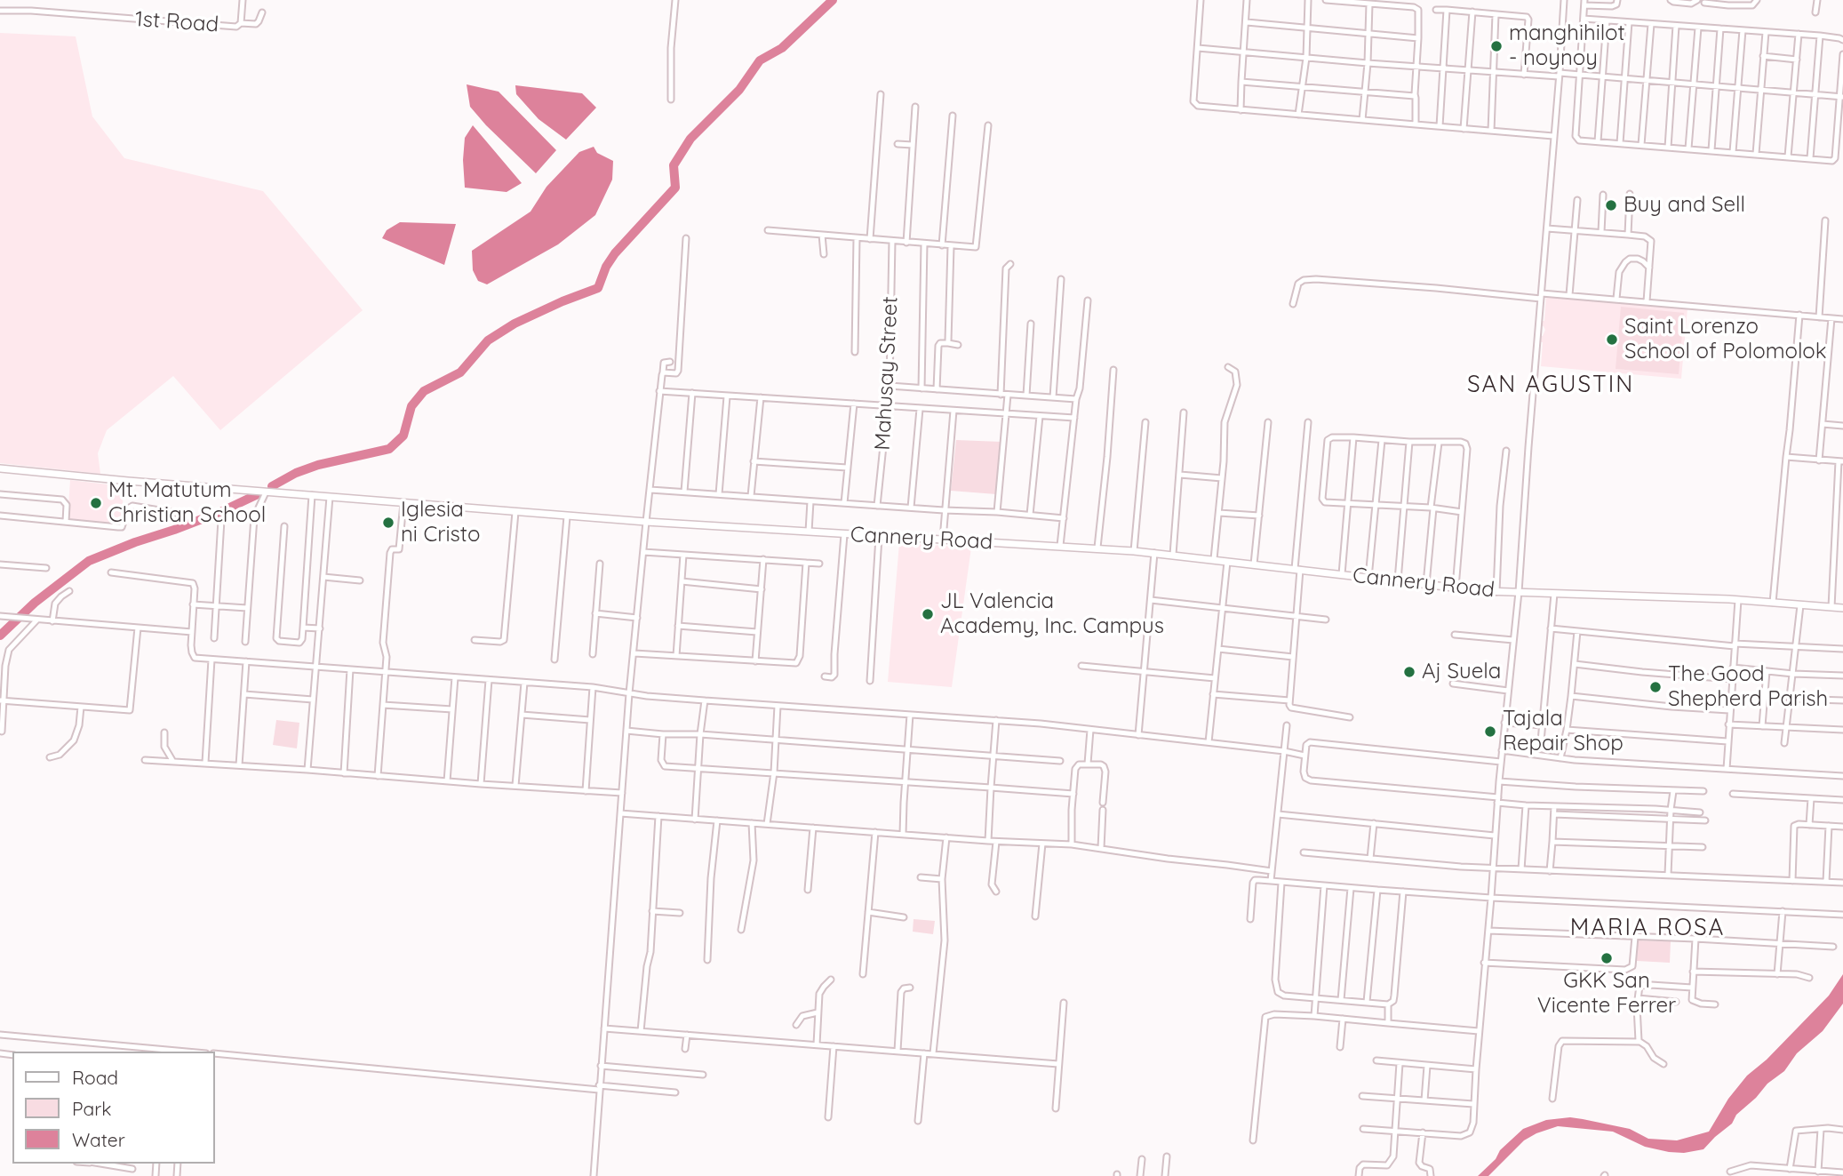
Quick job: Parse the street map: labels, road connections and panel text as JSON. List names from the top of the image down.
{
  "streets": {
    "main road": ["Cannery Road"],
    "street": ["1st Road", "Mahusay Street"]
  },
  "districts": ["SAN AGUSTIN", "MARIA ROSA"],
  "places": [
    "manghihilot - noynoy",
    "Buy and Sell",
    "Saint Lorenzo School of Polomolok",
    "Mt. Matutum Christian School",
    "Iglesia ni Cristo",
    "JL Valencia Academy, Inc. Campus",
    "Aj Suela",
    "The Good Shepherd Parish",
    "Tajala Repair Shop",
    "GKK San Vicente Ferrer"
  ],
  "legend": ["Road", "Park", "Water"]
}
